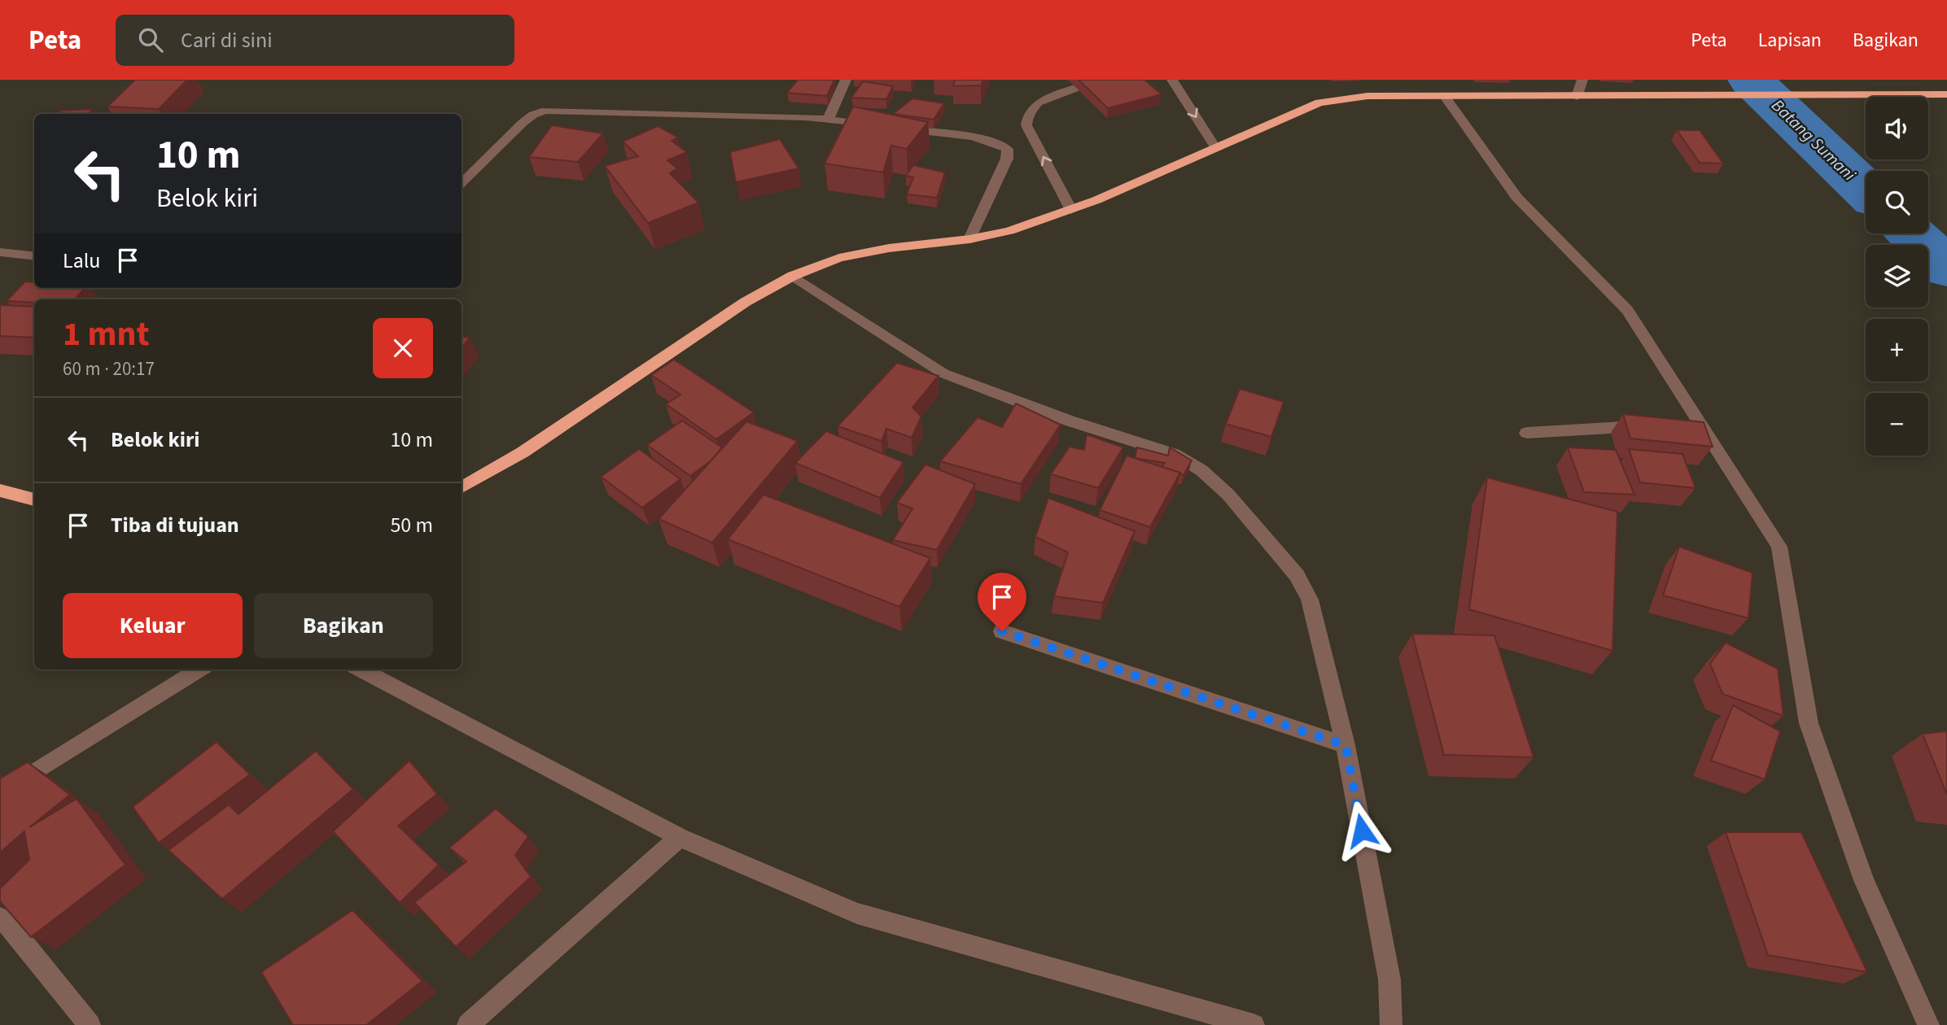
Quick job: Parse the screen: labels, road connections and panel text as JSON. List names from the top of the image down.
{
  "water": ["Batang Sumani"],
  "page": {
    "header": "Peta",
    "search": "Cari di sini",
    "nav": ["Peta", "Lapisan", "Bagikan"],
    "map_buttons": ["+", "−"],
    "turn": ["10 m", "Belok kiri"],
    "then": "Lalu",
    "heading": ["1 mnt", "60 m · 20:17"],
    "list": [
      {
        "name": "Belok kiri",
        "value": "10 m"
      },
      {
        "name": "Tiba di tujuan",
        "value": "50 m"
      }
    ],
    "buttons": ["Keluar", "Bagikan"]
  }
}
